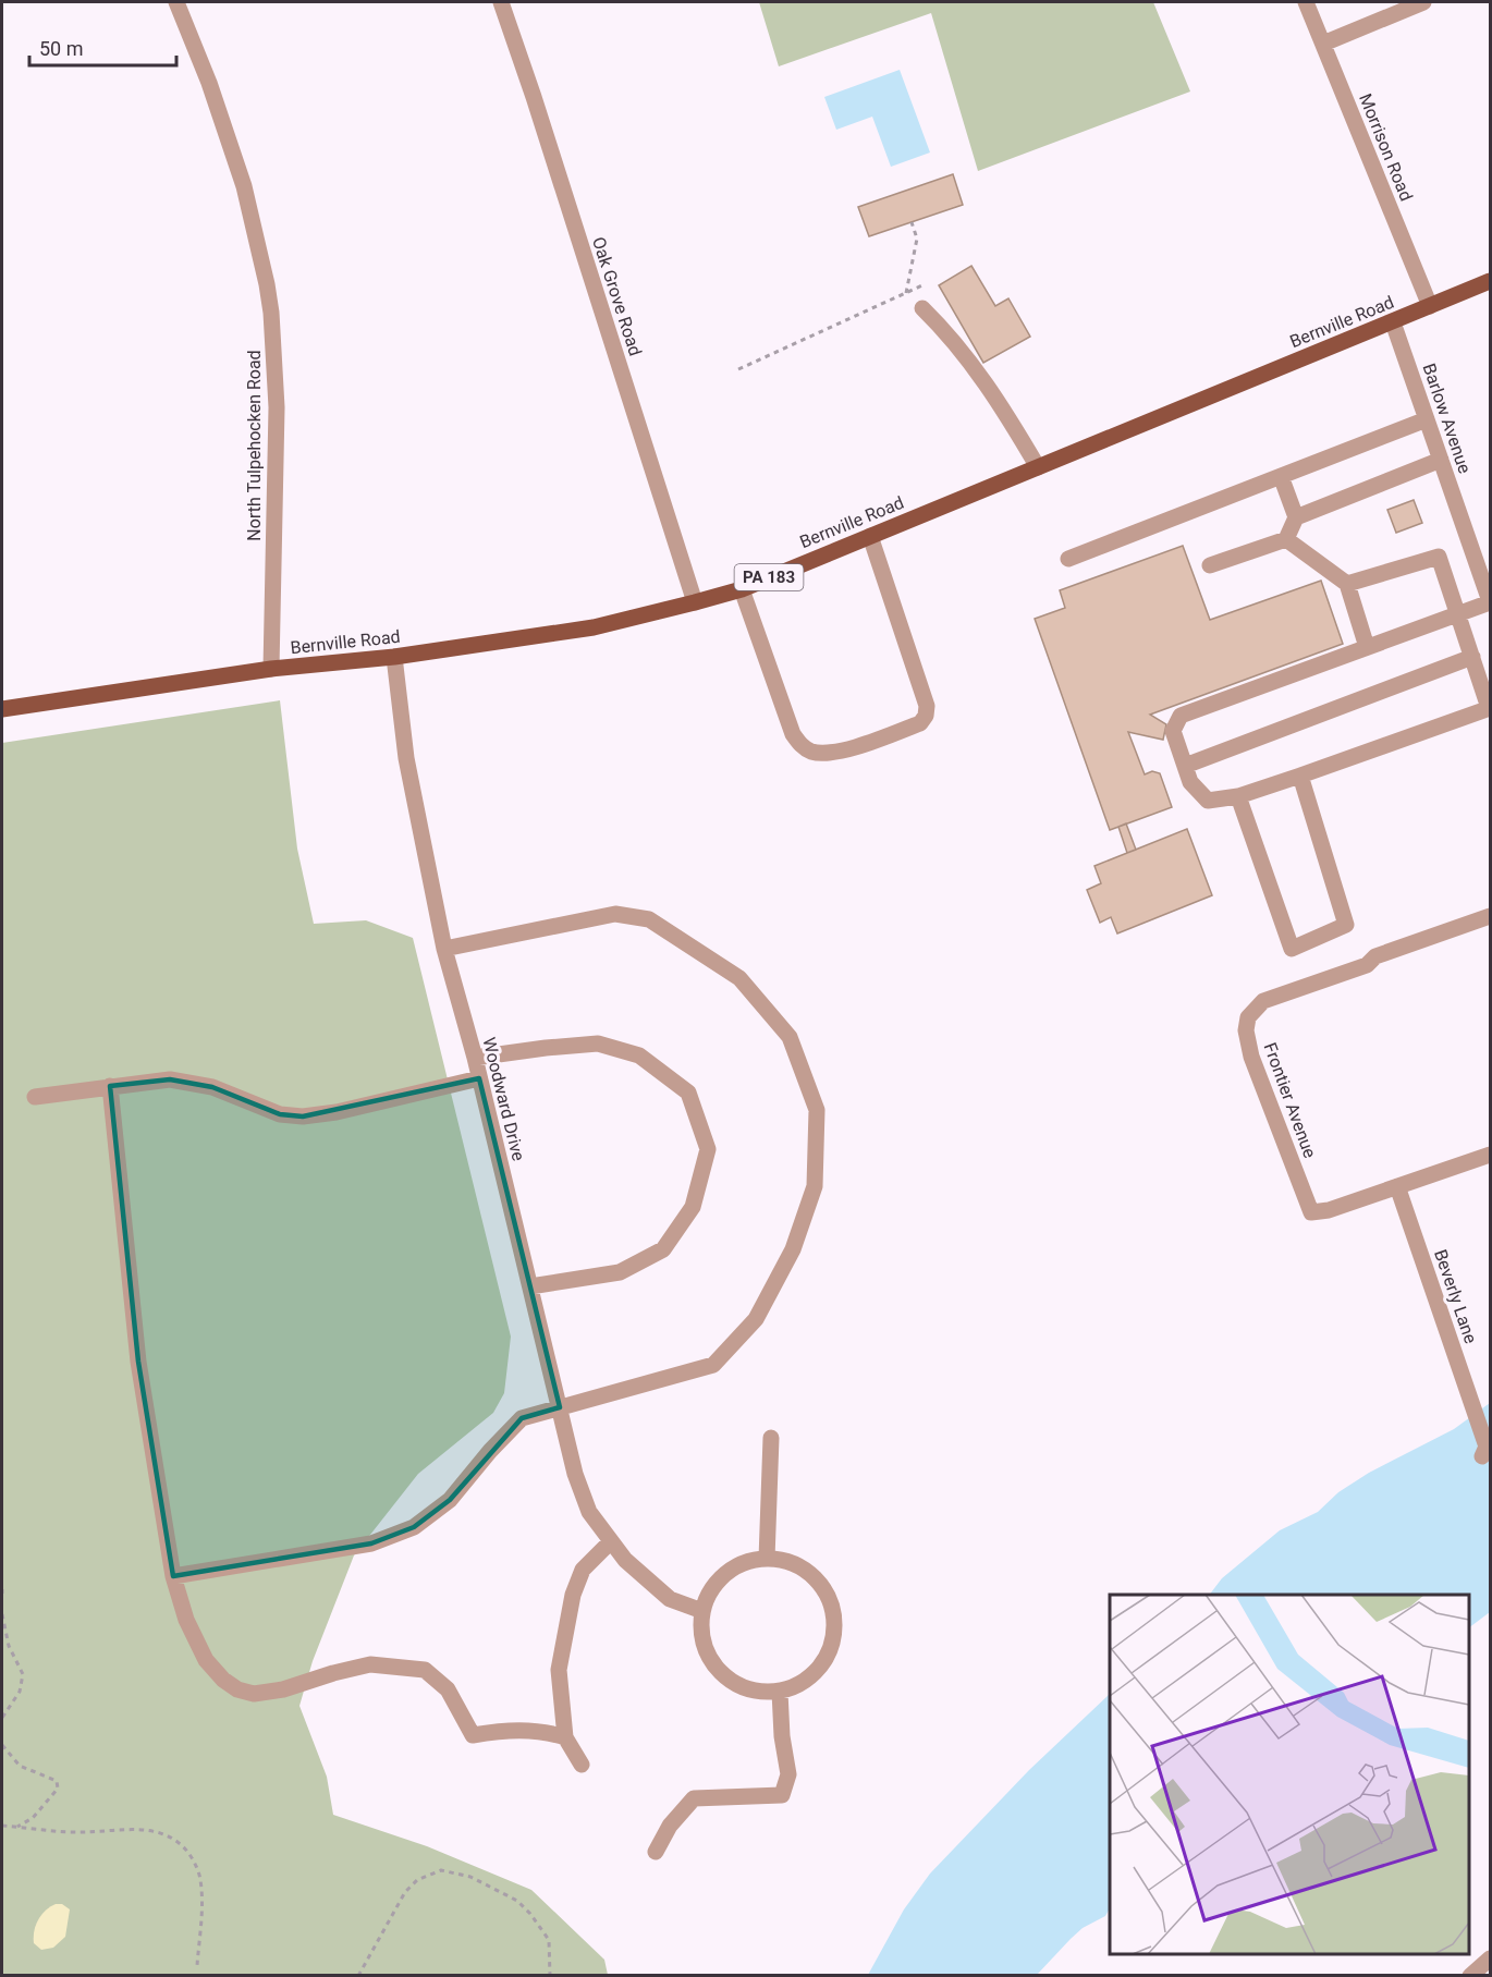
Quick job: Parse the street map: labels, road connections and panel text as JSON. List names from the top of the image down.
{
  "streets": {
    "main road": ["Bernville Road", "PA 183"],
    "street": [
      "Morrison Road",
      "Oak Grove Road",
      "Barlow Avenue",
      "North Tulpehocken Road",
      "Woodward Drive",
      "Frontier Avenue",
      "Beverly Lane"
    ]
  },
  "crossings": [
    ["Morrison Road", "Bernville Road"],
    ["Oak Grove Road", "Bernville Road"],
    ["Bernville Road", "Barlow Avenue"],
    ["Bernville Road", "North Tulpehocken Road"],
    ["Bernville Road", "Woodward Drive"],
    ["Frontier Avenue", "Beverly Lane"]
  ],
  "scale_bar": "50 m"
}
